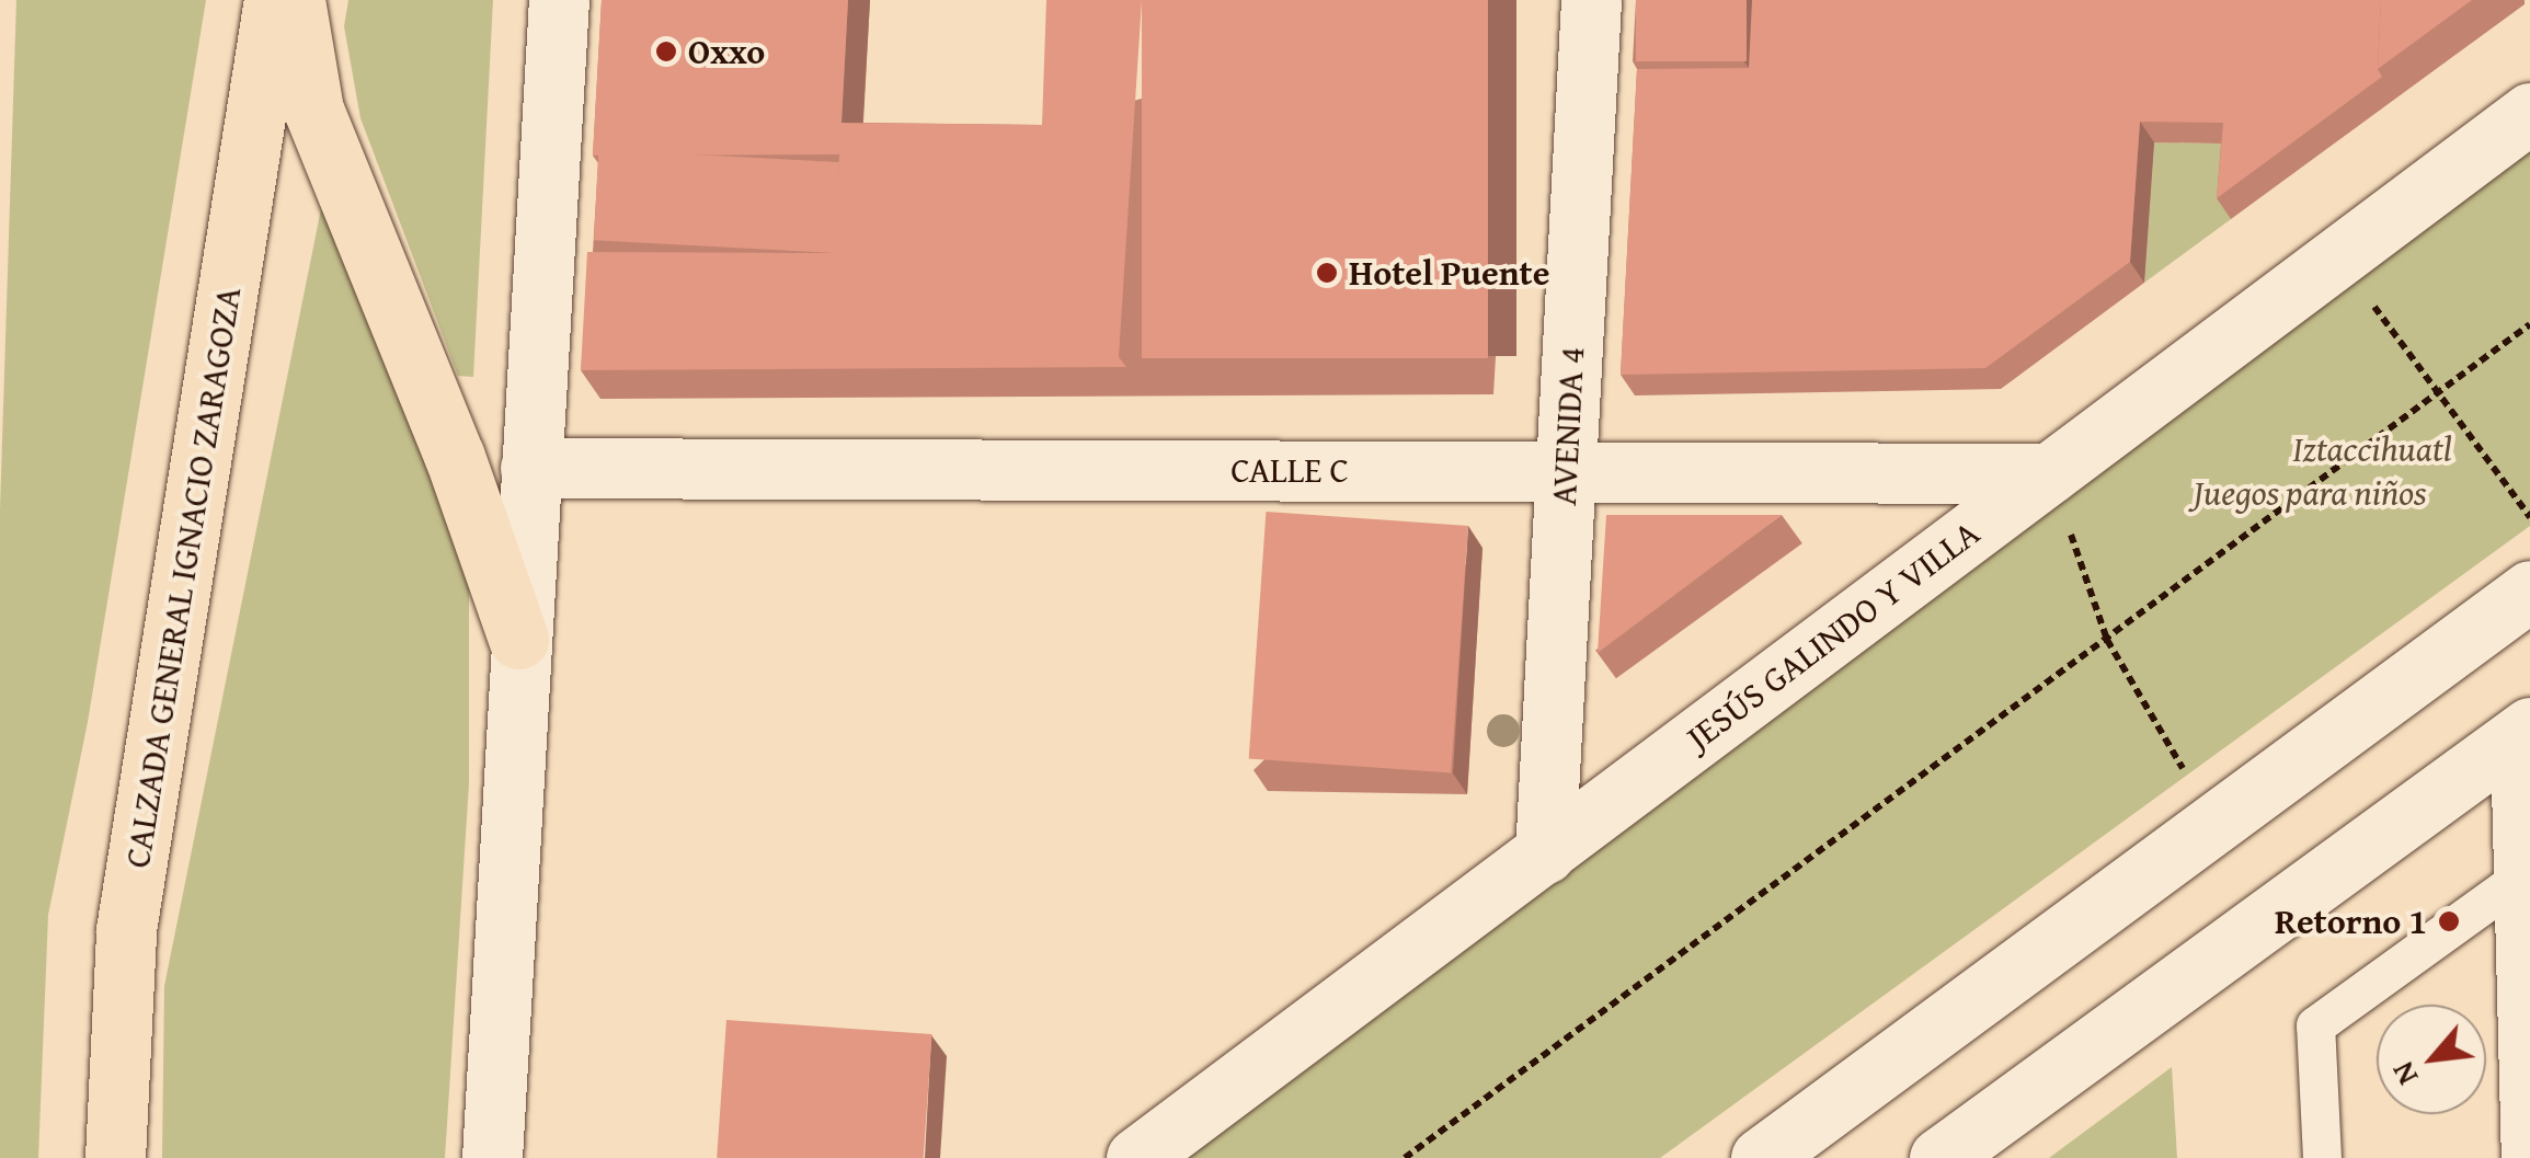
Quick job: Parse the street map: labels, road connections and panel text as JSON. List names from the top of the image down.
{
  "streets": {
    "main road": [
      "AVENIDA 4",
      "CALLE C",
      "CALZADA GENERAL IGNACIO ZARAGOZA",
      "JESÚS GALINDO Y VILLA"
    ]
  },
  "crossings": [
    ["AVENIDA 4", "CALLE C"],
    ["AVENIDA 4", "JESÚS GALINDO Y VILLA"],
    ["CALLE C", "JESÚS GALINDO Y VILLA"]
  ],
  "parks": ["Iztaccihuatl", "Juegos para niños"],
  "places": ["Oxxo", "Hotel Puente", "Retorno 1"],
  "north": "bottom left"
}
